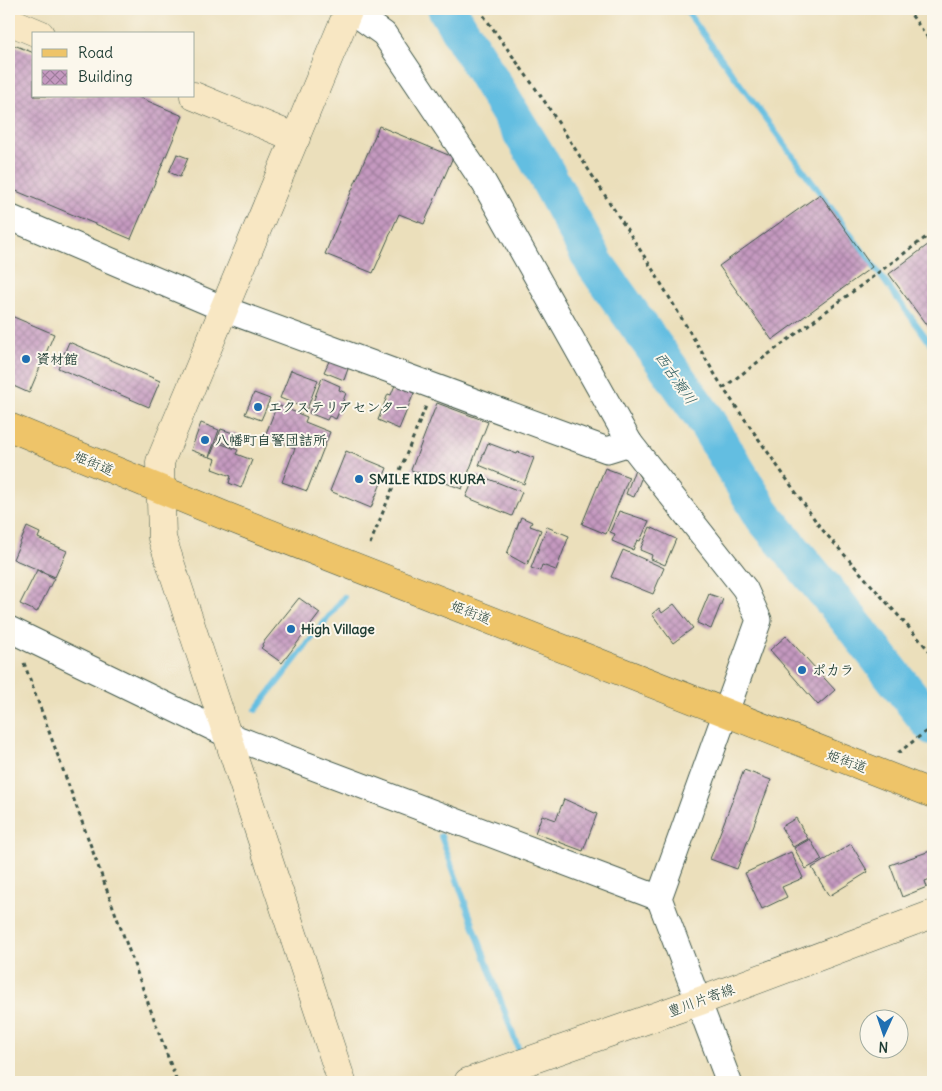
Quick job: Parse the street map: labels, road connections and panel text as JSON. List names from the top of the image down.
{
  "streets": {
    "main road": ["姫街道"],
    "street": ["豊川片寄線"]
  },
  "water": ["西古瀬川"],
  "places": [
    "資材館",
    "エクステリアセンター",
    "八幡町自警団詰所",
    "SMILE KIDS KURA",
    "High Village",
    "ポカラ"
  ],
  "legend": ["Road", "Building"],
  "north": "bottom"
}
